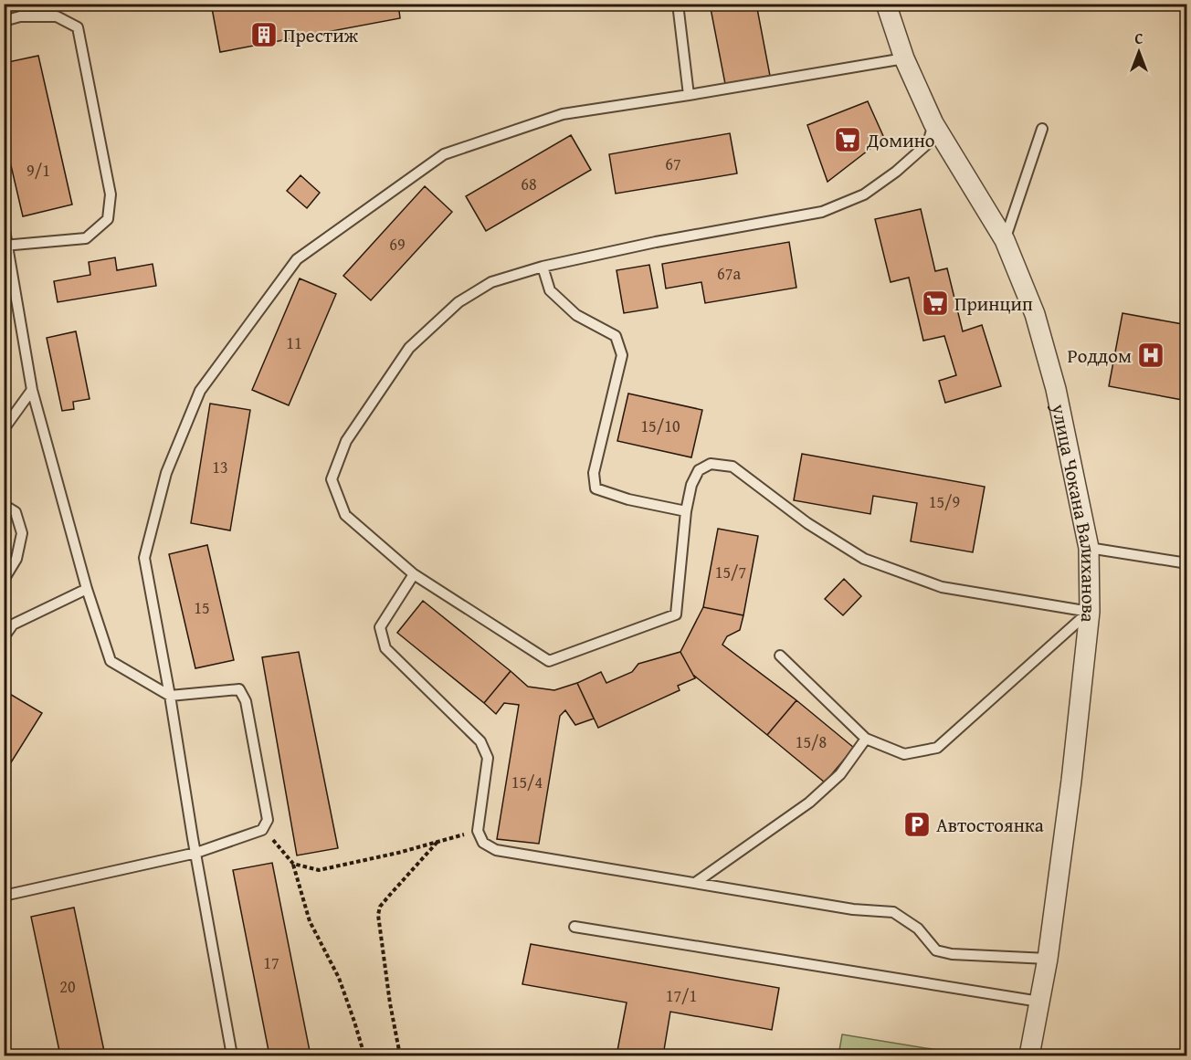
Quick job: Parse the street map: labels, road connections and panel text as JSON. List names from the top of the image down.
{
  "streets": {
    "street": ["улица Чокана Валиханова"]
  },
  "places": {
    "building": ["Престиж"],
    "supermarket": ["Домино", "Принцип"],
    "hospital": ["Роддом"],
    "parking": ["Автостоянка"]
  },
  "house_numbers": [
    "67",
    "9/1",
    "68",
    "69",
    "67а",
    "11",
    "15/10",
    "13",
    "15/9",
    "15/7",
    "15",
    "15/8",
    "15/4",
    "17",
    "20",
    "17/1"
  ],
  "north": "top"
}
